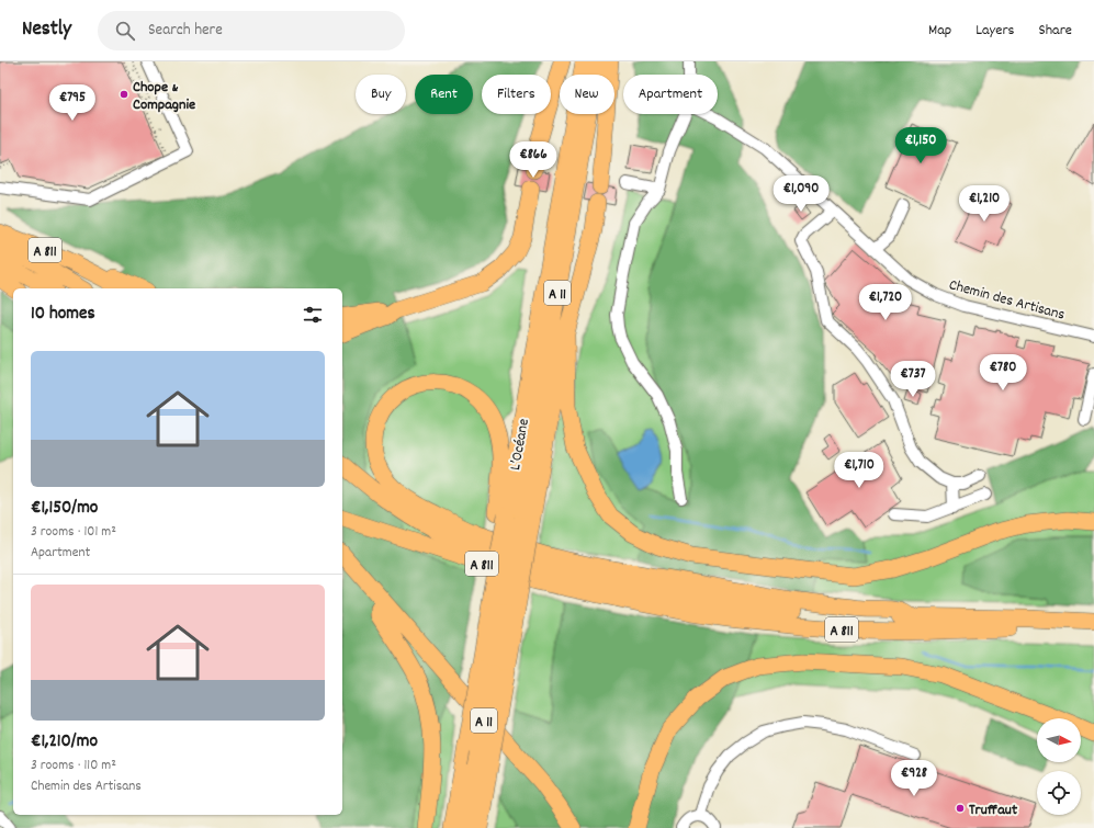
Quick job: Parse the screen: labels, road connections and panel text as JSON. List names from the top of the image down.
{
  "streets": {
    "highway": ["A 811", "A 11", "L’Océane"],
    "street": ["Chemin des Artisans"]
  },
  "places": ["Chope & Compagnie", "Truffaut"],
  "north": "right",
  "page": {
    "header": "Nestly",
    "search": "Search here",
    "nav": ["Map", "Layers", "Share"],
    "chip": [
      "Buy",
      "Rent",
      "Filters",
      "New",
      "Apartment"
    ],
    "price": [
      "€795",
      "€1,150",
      "€866",
      "€1,090",
      "€1,210",
      "€1,720",
      "€780",
      "€737",
      "€1,710",
      "€928"
    ],
    "heading": "10 homes",
    "list": [
      {
        "name": "€1,150/mo",
        "note": "3 rooms · 101 m² · Apartment"
      },
      {
        "name": "€1,210/mo",
        "note": "3 rooms · 110 m² · Chemin des Artisans"
      }
    ]
  }
}
